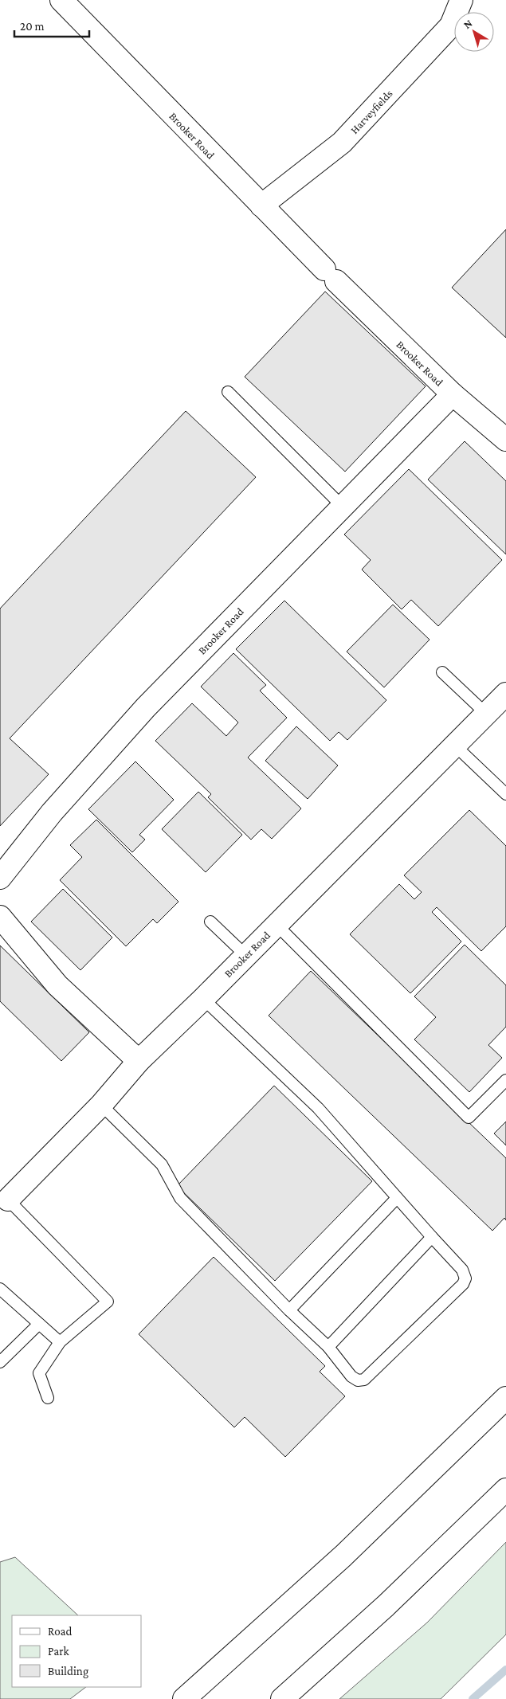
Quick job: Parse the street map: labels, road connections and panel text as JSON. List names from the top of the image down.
{
  "streets": {
    "main road": ["Harveyfields", "Brooker Road"]
  },
  "crossings": [
    ["Harveyfields", "Brooker Road"]
  ],
  "legend": ["Road", "Park", "Building"],
  "scale_bar": "20 m",
  "north": "top left"
}
